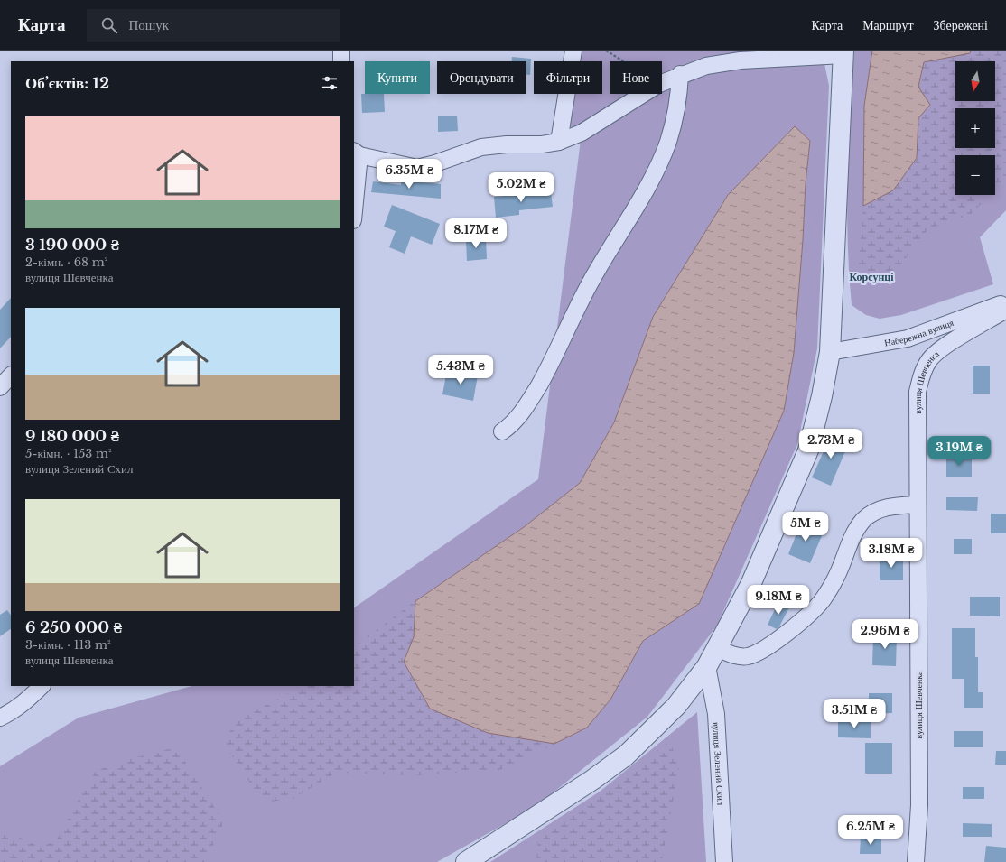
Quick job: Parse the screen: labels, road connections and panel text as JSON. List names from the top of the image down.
{
  "streets": {
    "street": ["Набережна вулиця", "вулиця Шевченка", "вулиця Зелений Схил"]
  },
  "districts": ["Корсунці"],
  "north": "bottom",
  "page": {
    "header": "Карта",
    "search": "Пошук",
    "nav": ["Карта", "Маршрут", "Збережені"],
    "map_buttons": ["+", "−"],
    "chip": [
      "Купити",
      "Орендувати",
      "Фільтри",
      "Нове"
    ],
    "heading": "Об’єктів: 12",
    "list": [
      {
        "name": "3 190 000 ₴",
        "note": "2-кімн. · 68 m² · вулиця Шевченка"
      },
      {
        "name": "9 180 000 ₴",
        "note": "5-кімн. · 153 m² · вулиця Зелений Схил"
      },
      {
        "name": "6 250 000 ₴",
        "note": "3-кімн. · 113 m² · вулиця Шевченка"
      }
    ],
    "price": [
      "6.35M ₴",
      "5.02M ₴",
      "8.17M ₴",
      "5.43M ₴",
      "2.73M ₴",
      "3.19M ₴",
      "5M ₴",
      "3.18M ₴",
      "9.18M ₴",
      "2.96M ₴",
      "3.51M ₴",
      "6.25M ₴"
    ]
  }
}
